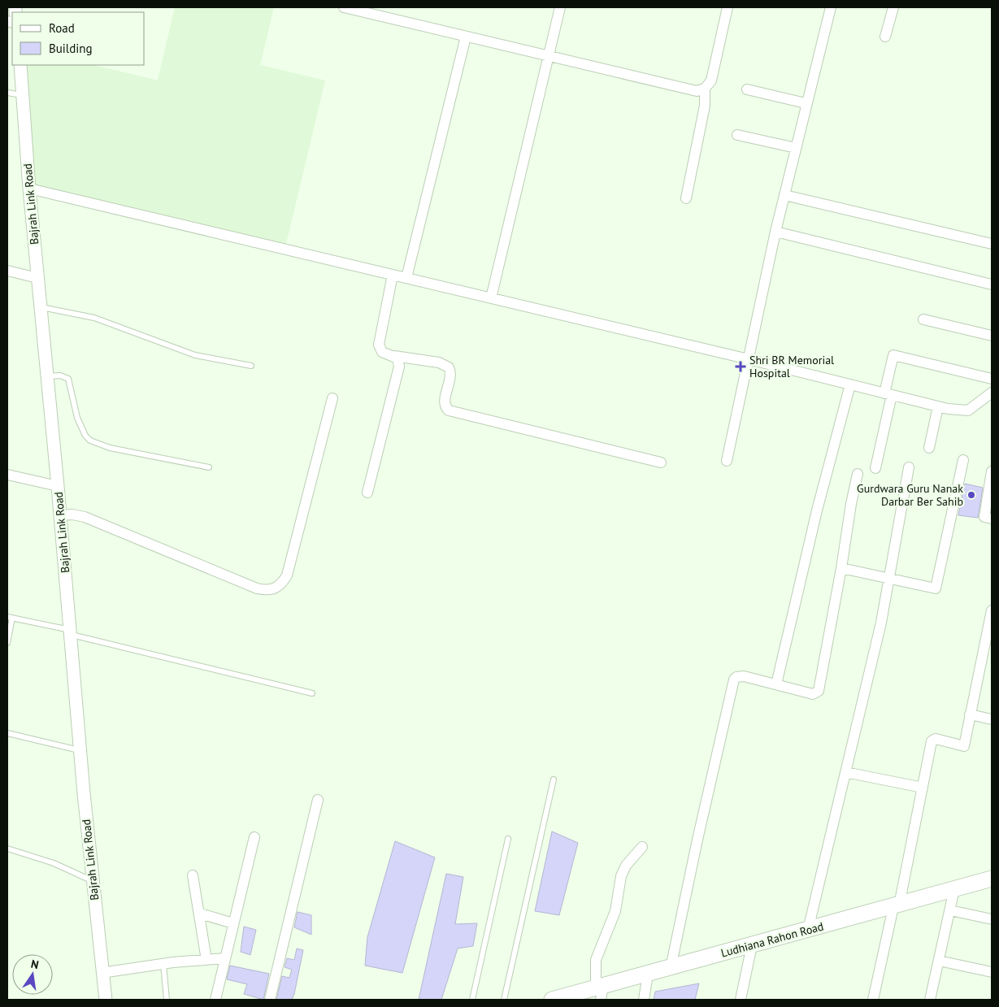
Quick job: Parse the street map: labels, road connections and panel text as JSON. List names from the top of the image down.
{
  "streets": {
    "main road": ["Ludhiana Rahon Road"],
    "street": ["Bajrah Link Road"]
  },
  "places": {
    "health": ["Shri BR Memorial Hospital"],
    "other": ["Gurdwara Guru Nanak Darbar Ber Sahib"]
  },
  "legend": ["Road", "Building"],
  "north": "top"
}
